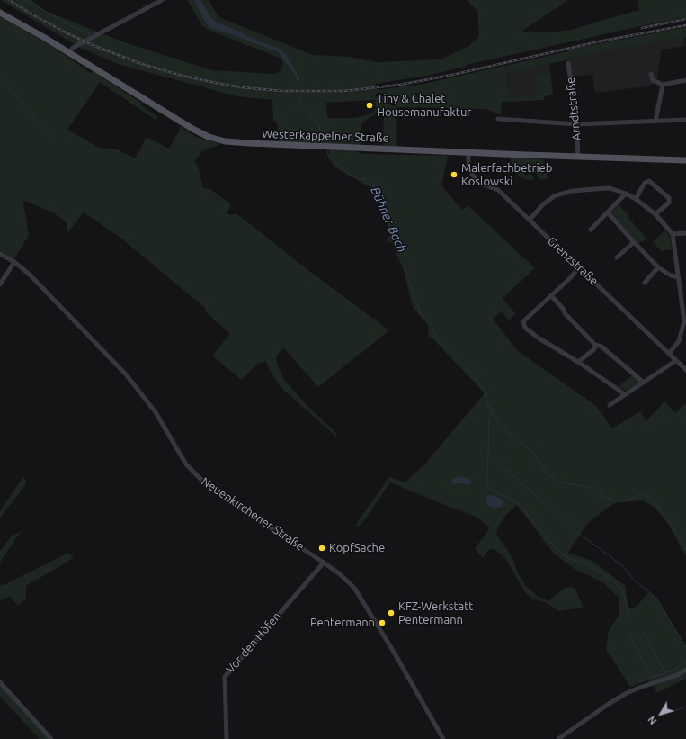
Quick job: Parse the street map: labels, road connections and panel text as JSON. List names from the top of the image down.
{
  "streets": {
    "main road": ["Westerkappelner Straße"],
    "street": [
      "Arndtstraße",
      "Grenzstraße",
      "Neuenkirchener Straße",
      "Vor den Höfen"
    ]
  },
  "crossings": [
    ["Arndtstraße", "Westerkappelner Straße"],
    ["Westerkappelner Straße", "Grenzstraße"],
    ["Neuenkirchener Straße", "Vor den Höfen"]
  ],
  "water": ["Bühner Bach"],
  "places": [
    "Tiny & Chalet Housemanufaktur",
    "Malerfachbetrieb Koslowski",
    "KopfSache",
    "KFZ-Werkstatt Pentermann",
    "Pentermann"
  ],
  "north": "bottom left"
}
